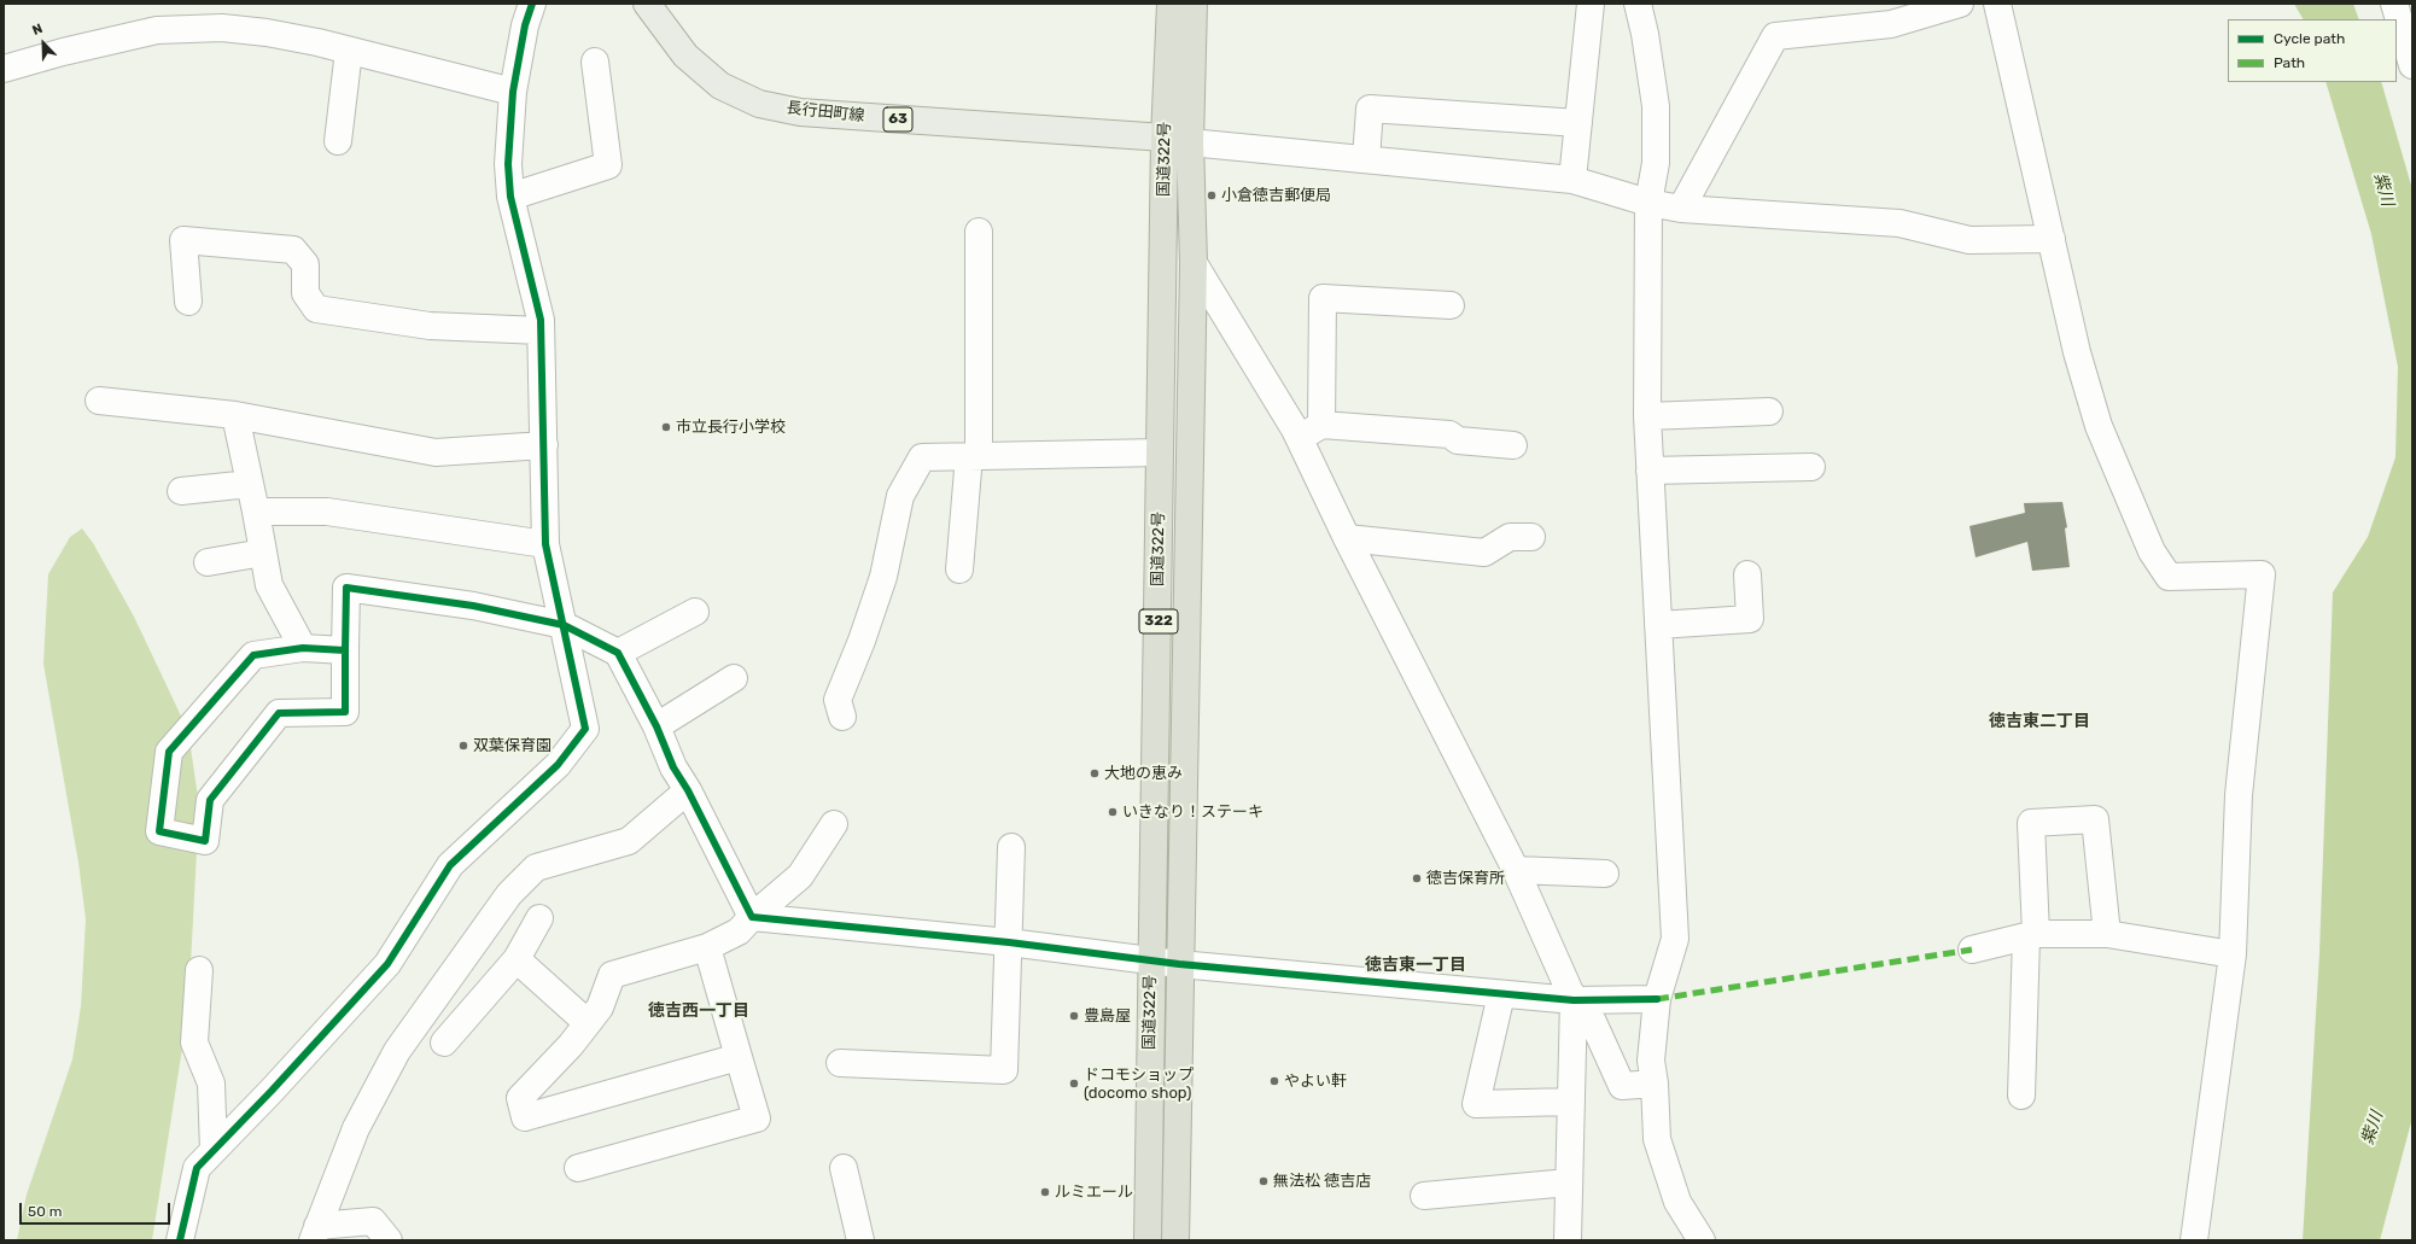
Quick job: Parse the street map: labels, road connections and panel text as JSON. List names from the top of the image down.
{
  "streets": {
    "highway": ["国道322号", "322"],
    "main road": ["長行田町線", "63"]
  },
  "crossings": [
    ["長行田町線", "国道322号"]
  ],
  "districts": ["徳吉東二丁目", "徳吉東一丁目", "徳吉西一丁目"],
  "water": ["紫川"],
  "places": [
    "小倉徳吉郵便局",
    "市立長行小学校",
    "双葉保育園",
    "大地の恵み",
    "いきなり！ステーキ",
    "徳吉保育所",
    "豊島屋",
    "やよい軒",
    "ドコモショップ (docomo shop)",
    "無法松 徳吉店",
    "ルミエール"
  ],
  "legend": ["Cycle path", "Path"],
  "scale_bar": "50 m",
  "north": "top left"
}
